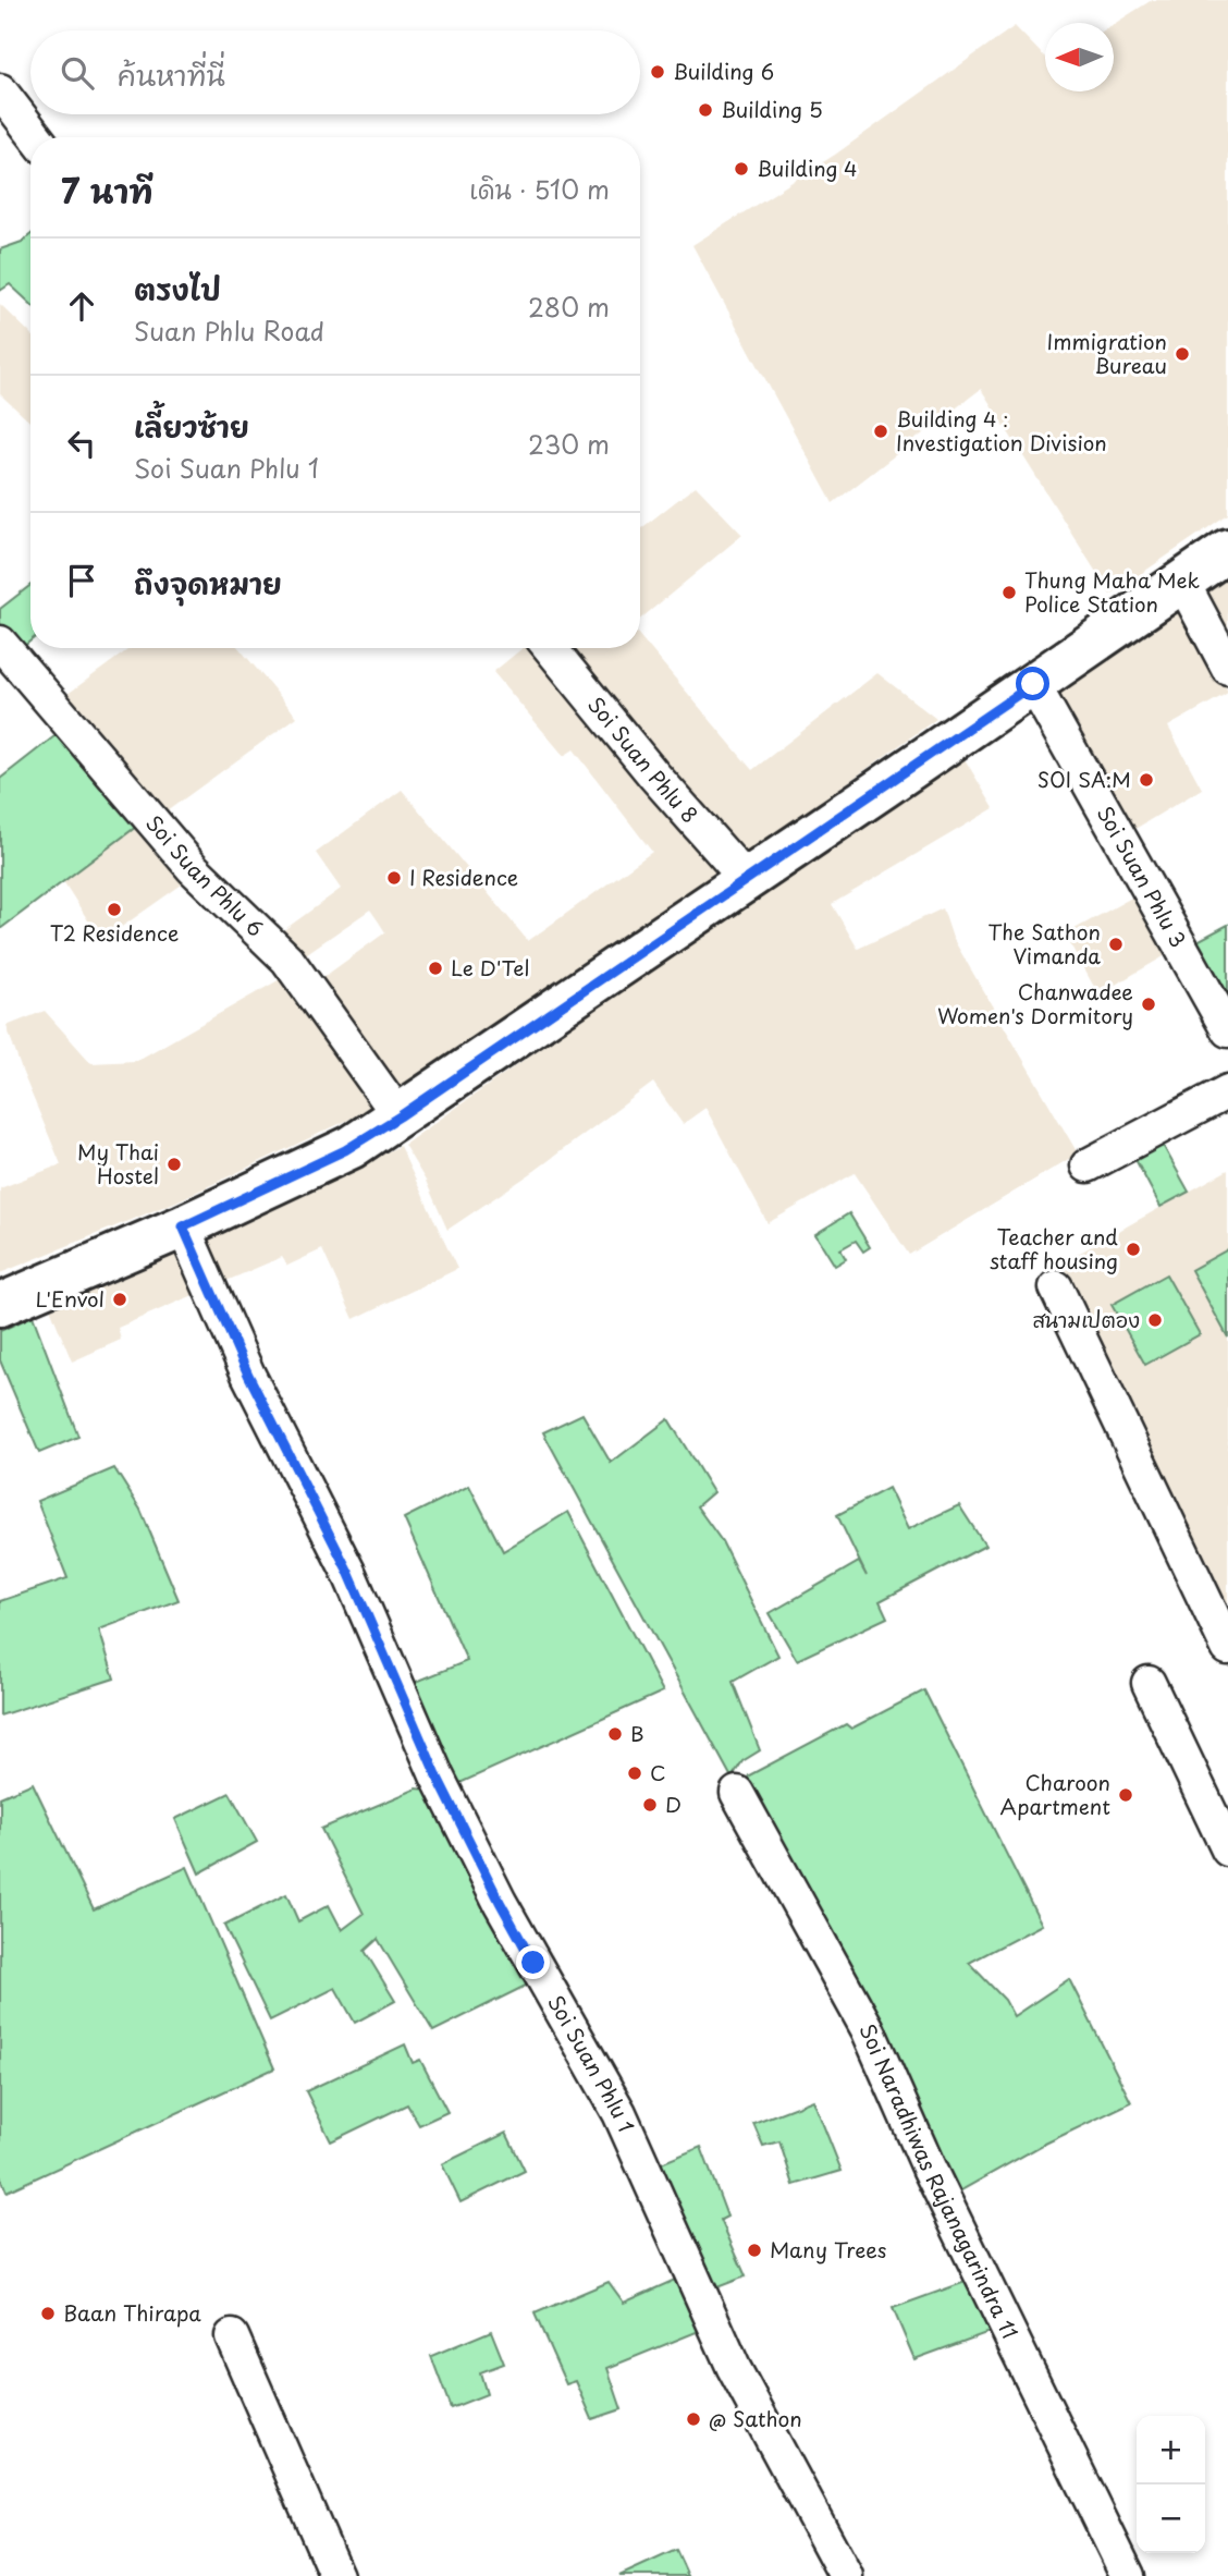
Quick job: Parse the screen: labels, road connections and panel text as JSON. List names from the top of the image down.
{
  "streets": {
    "street": [
      "Soi Suan Phlu 8",
      "Soi Suan Phlu 6",
      "Soi Suan Phlu 3",
      "Soi Suan Phlu 1",
      "Soi Naradhiwas Rajanagarindra 11"
    ]
  },
  "places": [
    "Building 6",
    "Building 5",
    "Building 4",
    "Immigration Bureau",
    "Building 4 : Investigation Division",
    "Thung Maha Mek Police Station",
    "SOI SA:M",
    "I Residence",
    "T2 Residence",
    "The Sathon Vimanda",
    "Le D'Tel",
    "Chanwadee Women's Dormitory",
    "My Thai Hostel",
    "Teacher and staff housing",
    "L'Envol",
    "สนามเปตอง",
    "B",
    "C",
    "Charoon Apartment",
    "D",
    "Many Trees",
    "Baan Thirapa",
    "@ Sathon"
  ],
  "north": "left",
  "page": {
    "search": "ค้นหาที่นี่",
    "heading": ["7 นาที", "เดิน · 510 m"],
    "list": [
      ["ตรงไป", "Suan Phlu Road", "280 m"],
      ["เลี้ยวซ้าย", "Soi Suan Phlu 1", "230 m"],
      "ถึงจุดหมาย"
    ],
    "map_buttons": ["+", "−"]
  }
}
